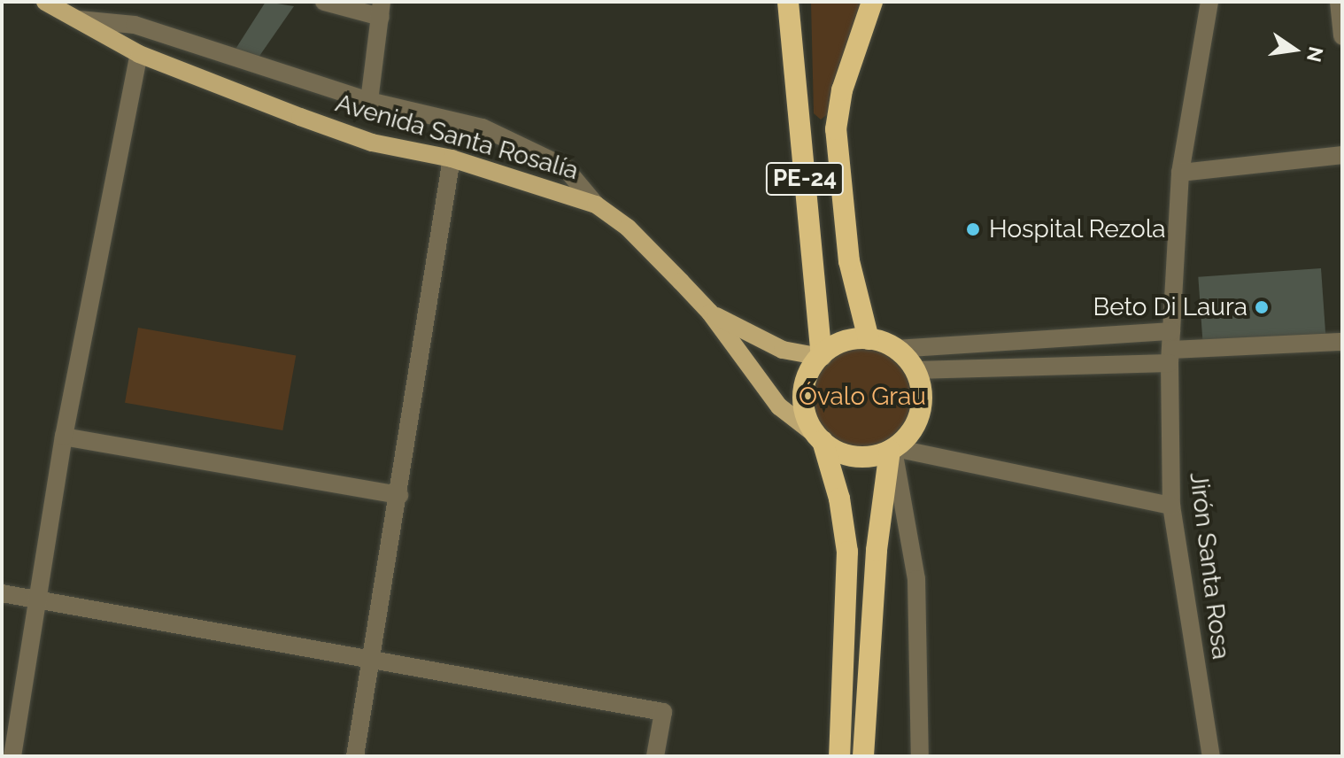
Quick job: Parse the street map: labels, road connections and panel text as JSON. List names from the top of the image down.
{
  "streets": {
    "highway": ["PE-24"],
    "main road": ["Avenida Santa Rosalía"],
    "street": ["Jirón Santa Rosa"]
  },
  "crossings": [
    ["Avenida Santa Rosalía", "PE-24"]
  ],
  "parks": ["Óvalo Grau"],
  "places": ["Hospital Rezola", "Beto Di Laura"],
  "north": "right"
}
